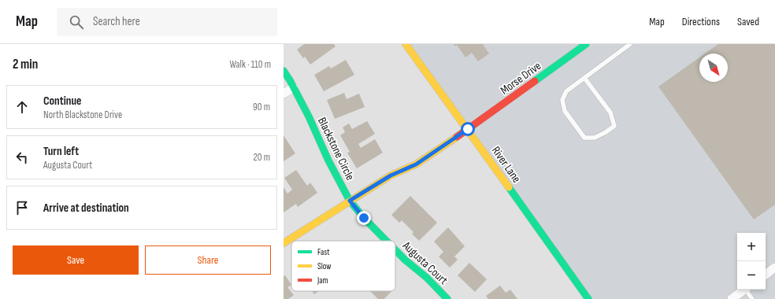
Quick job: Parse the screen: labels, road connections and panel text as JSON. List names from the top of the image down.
{
  "streets": {
    "street": [
      "Morse Drive",
      "Blackstone Circle",
      "River Lane",
      "Augusta Court"
    ]
  },
  "crossings": [
    ["Morse Drive", "Blackstone Circle"],
    ["Morse Drive", "River Lane"],
    ["Morse Drive", "Augusta Court"],
    ["Blackstone Circle", "Augusta Court"]
  ],
  "legend": ["Fast", "Slow", "Jam"],
  "north": "bottom right",
  "page": {
    "header": "Map",
    "search": "Search here",
    "nav": ["Map", "Directions", "Saved"],
    "heading": ["2 min", "Walk · 110 m"],
    "list": [
      ["Continue", "North Blackstone Drive", "90 m"],
      ["Turn left", "Augusta Court", "20 m"],
      "Arrive at destination"
    ],
    "map_buttons": ["+", "−"],
    "buttons": ["Save", "Share"]
  }
}
